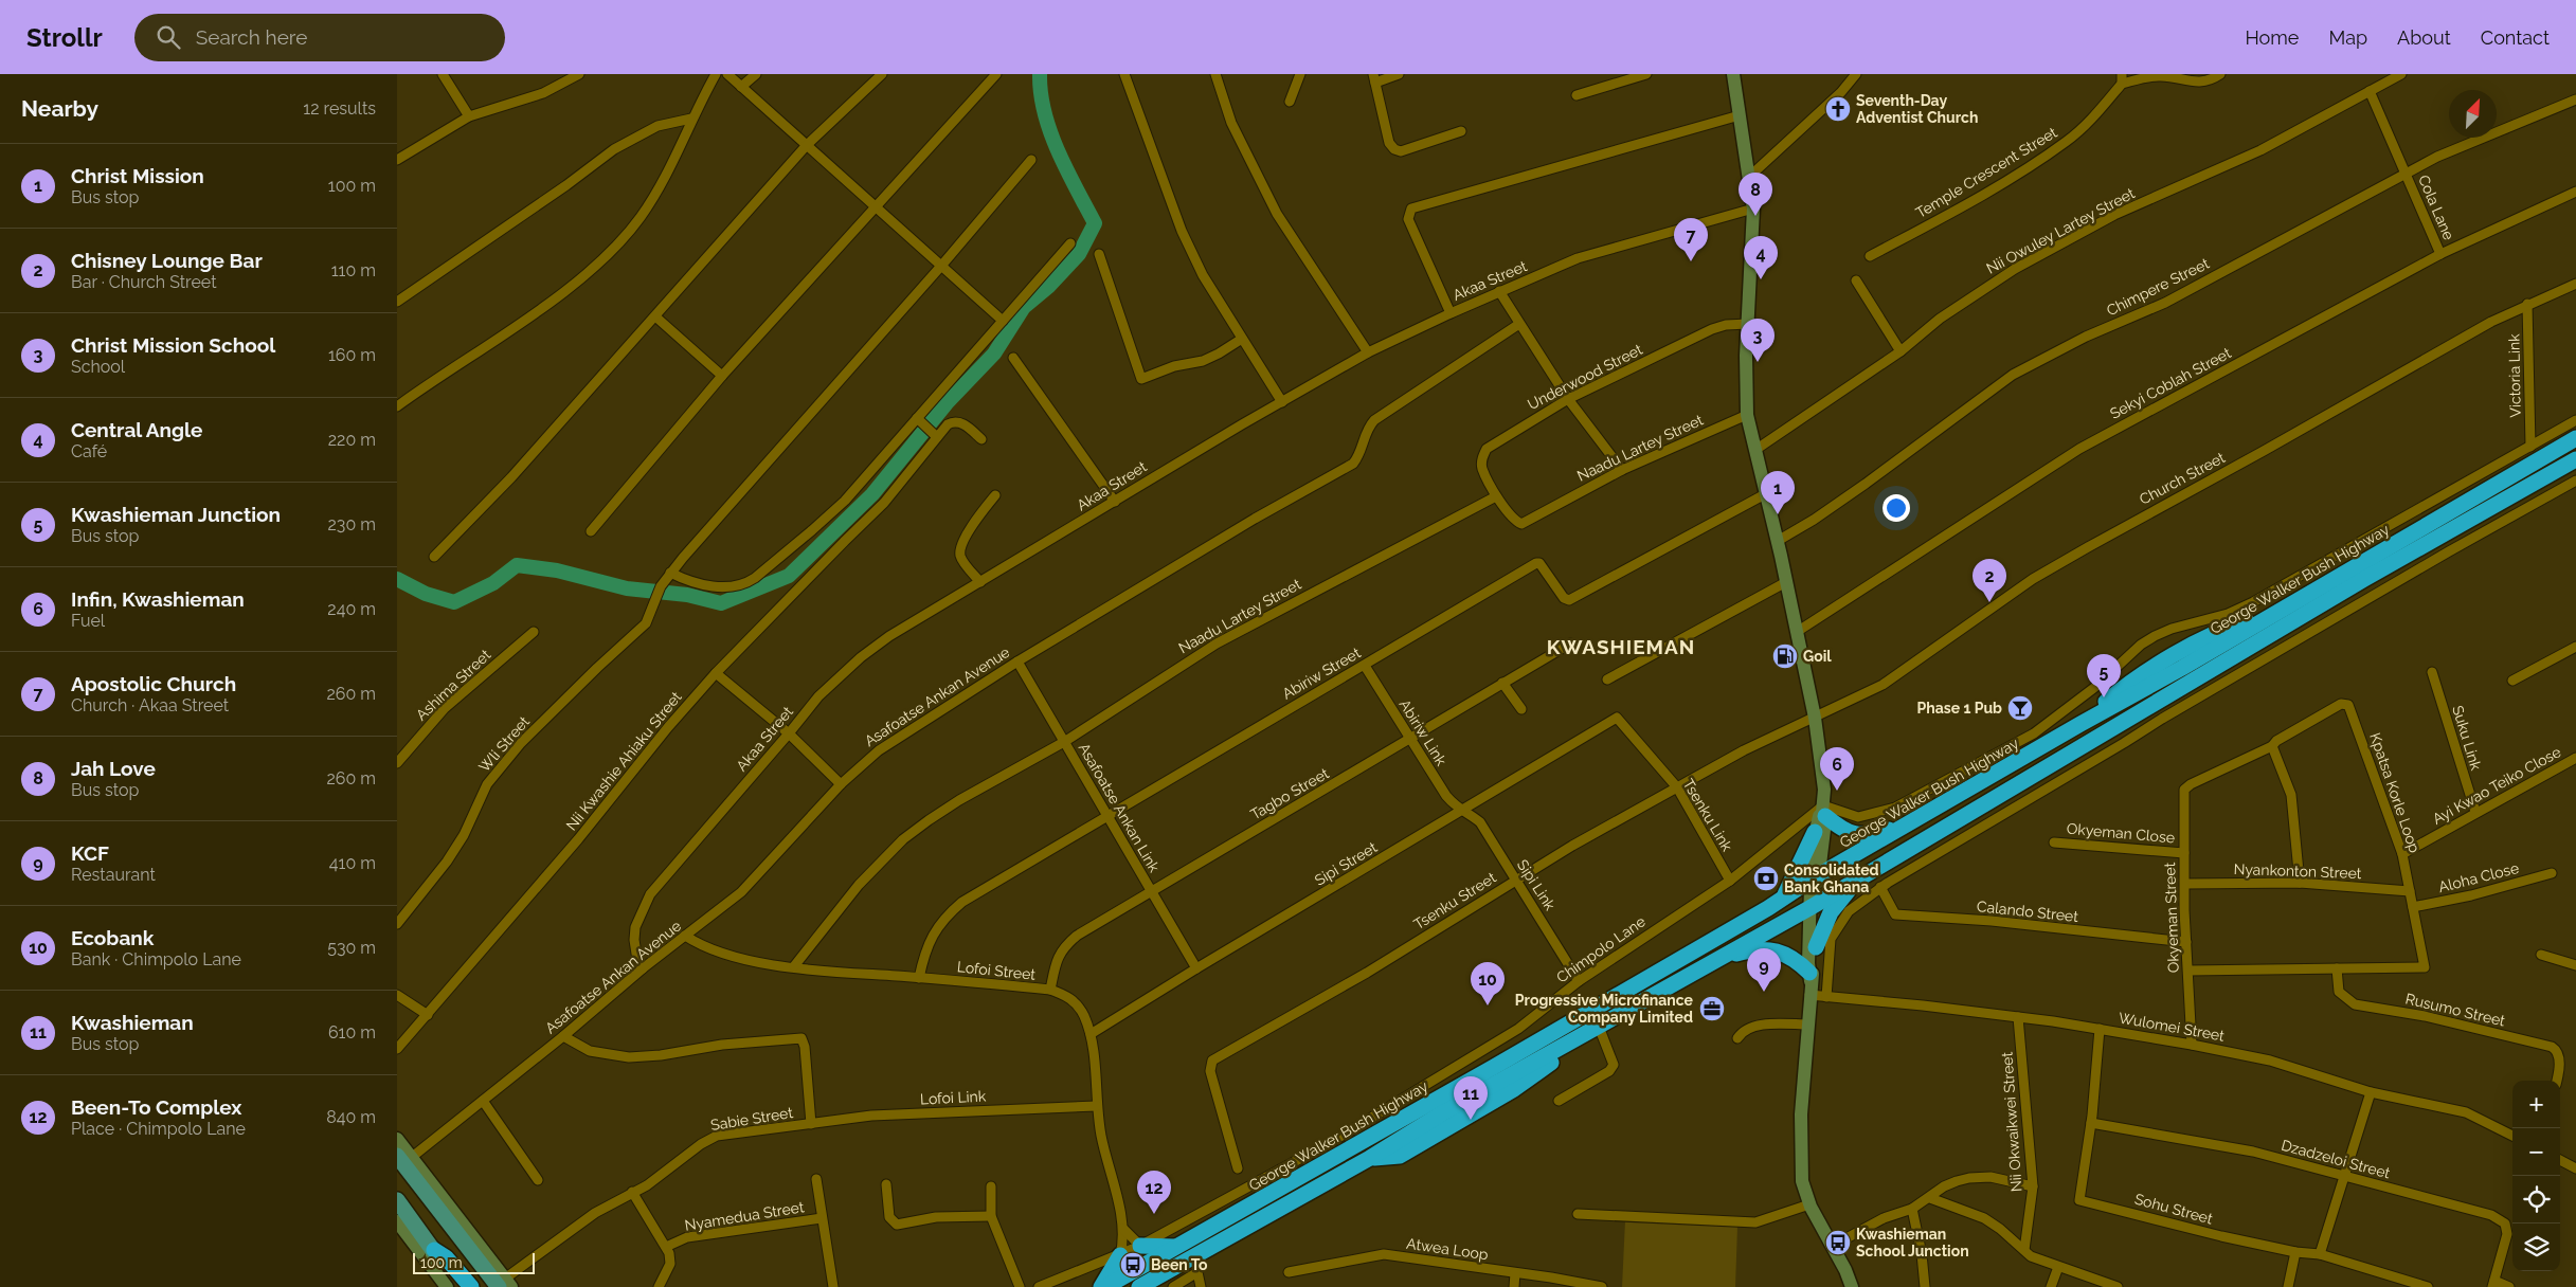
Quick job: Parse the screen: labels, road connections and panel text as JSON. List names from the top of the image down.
{
  "streets": {
    "highway": ["George Walker Bush Highway"],
    "street": [
      "Temple Crescent Street",
      "Cola Lane",
      "Nii Owuley Lartey Street",
      "Akaa Street",
      "Chimpere Street",
      "Victoria Link",
      "Underwood Street",
      "Sekyi Coblah Street",
      "Naadu Lartey Street",
      "Church Street",
      "Abiriw Street",
      "Ashima Street",
      "Asafoatse Ankan Avenue",
      "Abiriw Link",
      "Suku Link",
      "Wli Street",
      "Nii Kwashie Ahiaku Street",
      "Ayi Kwao Teiko Close",
      "Kpatsa Korle Loop",
      "Tagbo Street",
      "Asafoatse Ankan Link",
      "Tsenku Link",
      "Okyeman Close",
      "Sipi Street",
      "Nyankonton Street",
      "Aloha Close",
      "Sipi Link",
      "Tsenku Street",
      "Calando Street",
      "Okyeman Street",
      "Chimpolo Lane",
      "Lofoi Street",
      "Rusumo Street",
      "Wulomei Street",
      "Lofoi Link",
      "Sabie Street",
      "Nii Okwaikwei Street",
      "Dzadzeloi Street",
      "Sohu Street",
      "Nyamedua Street",
      "Atwea Loop"
    ]
  },
  "crossings": [
    ["Cola Lane", "Nii Owuley Lartey Street"],
    ["Cola Lane", "Chimpere Street"],
    ["Cola Lane", "Sekyi Coblah Street"],
    ["Akaa Street", "Asafoatse Ankan Avenue"],
    ["Victoria Link", "Church Street"],
    ["Underwood Street", "Naadu Lartey Street"],
    ["Naadu Lartey Street", "Asafoatse Ankan Link"],
    ["Naadu Lartey Street", "Lofoi Street"],
    ["Church Street", "Tsenku Street"],
    ["Abiriw Street", "Abiriw Link"],
    ["Abiriw Street", "Asafoatse Ankan Link"],
    ["Abiriw Street", "Lofoi Street"],
    ["Asafoatse Ankan Avenue", "Asafoatse Ankan Link"],
    ["Asafoatse Ankan Avenue", "Lofoi Street"],
    ["Asafoatse Ankan Avenue", "Sabie Street"],
    ["Abiriw Link", "Tagbo Street"],
    ["Abiriw Link", "Sipi Street"],
    ["Abiriw Link", "Sipi Link"],
    ["Suku Link", "Ayi Kwao Teiko Close"],
    ["Ayi Kwao Teiko Close", "Kpatsa Korle Loop"],
    ["Kpatsa Korle Loop", "Nyankonton Street"],
    ["Kpatsa Korle Loop", "Aloha Close"],
    ["Kpatsa Korle Loop", "Okyeman Street"],
    ["Kpatsa Korle Loop", "Rusumo Street"],
    ["Tagbo Street", "Asafoatse Ankan Link"],
    ["Tagbo Street", "Lofoi Street"],
    ["Asafoatse Ankan Link", "Sipi Street"],
    ["Tsenku Link", "Sipi Street"],
    ["Tsenku Link", "Tsenku Street"],
    ["Tsenku Link", "Chimpolo Lane"],
    ["Okyeman Close", "Okyeman Street"],
    ["Sipi Street", "Sipi Link"],
    ["Sipi Street", "Lofoi Street"],
    ["Nyankonton Street", "Okyeman Street"],
    ["Sipi Link", "Tsenku Street"],
    ["Sipi Link", "Chimpolo Lane"],
    ["Calando Street", "Okyeman Street"],
    ["Okyeman Street", "Wulomei Street"],
    ["Chimpolo Lane", "Lofoi Street"],
    ["Lofoi Street", "Lofoi Link"],
    ["Wulomei Street", "Nii Okwaikwei Street"],
    ["Wulomei Street", "Sohu Street"],
    ["Lofoi Link", "Sabie Street"],
    ["Dzadzeloi Street", "Sohu Street"]
  ],
  "districts": ["KWASHIEMAN"],
  "places": {
    "church": ["Seventh-Day Adventist Church"],
    "fuel station": ["Goil"],
    "bar": ["Phase 1 Pub"],
    "bank": ["Consolidated Bank Ghana"],
    "office": ["Progressive Microfinance Company Limited"],
    "bus stop": ["Kwashieman School Junction", "Been To"]
  },
  "scale_bar": "100 m",
  "north": "top right",
  "page": {
    "header": "Strollr",
    "search": "Search here",
    "nav": [
      "Home",
      "Map",
      "About",
      "Contact"
    ],
    "heading": ["Nearby", "12 results"],
    "list": [
      {
        "mark": "1",
        "name": "Christ Mission",
        "note": "Bus stop",
        "value": "100 m"
      },
      {
        "mark": "2",
        "name": "Chisney Lounge Bar",
        "note": "Bar · Church Street",
        "value": "110 m"
      },
      {
        "mark": "3",
        "name": "Christ Mission School",
        "note": "School",
        "value": "160 m"
      },
      {
        "mark": "4",
        "name": "Central Angle",
        "note": "Café",
        "value": "220 m"
      },
      {
        "mark": "5",
        "name": "Kwashieman Junction",
        "note": "Bus stop",
        "value": "230 m"
      },
      {
        "mark": "6",
        "name": "Infin, Kwashieman",
        "note": "Fuel",
        "value": "240 m"
      },
      {
        "mark": "7",
        "name": "Apostolic Church",
        "note": "Church · Akaa Street",
        "value": "260 m"
      },
      {
        "mark": "8",
        "name": "Jah Love",
        "note": "Bus stop",
        "value": "260 m"
      },
      {
        "mark": "9",
        "name": "KCF",
        "note": "Restaurant",
        "value": "410 m"
      },
      {
        "mark": "10",
        "name": "Ecobank",
        "note": "Bank · Chimpolo Lane",
        "value": "530 m"
      },
      {
        "mark": "11",
        "name": "Kwashieman",
        "note": "Bus stop",
        "value": "610 m"
      },
      {
        "mark": "12",
        "name": "Been-To Complex",
        "note": "Place · Chimpolo Lane",
        "value": "840 m"
      }
    ],
    "pins": [
      "8",
      "7",
      "4",
      "3",
      "1",
      "2",
      "5",
      "6",
      "9",
      "10",
      "11",
      "12"
    ],
    "map_buttons": ["+", "−"],
    "scale": "100 m"
  }
}
